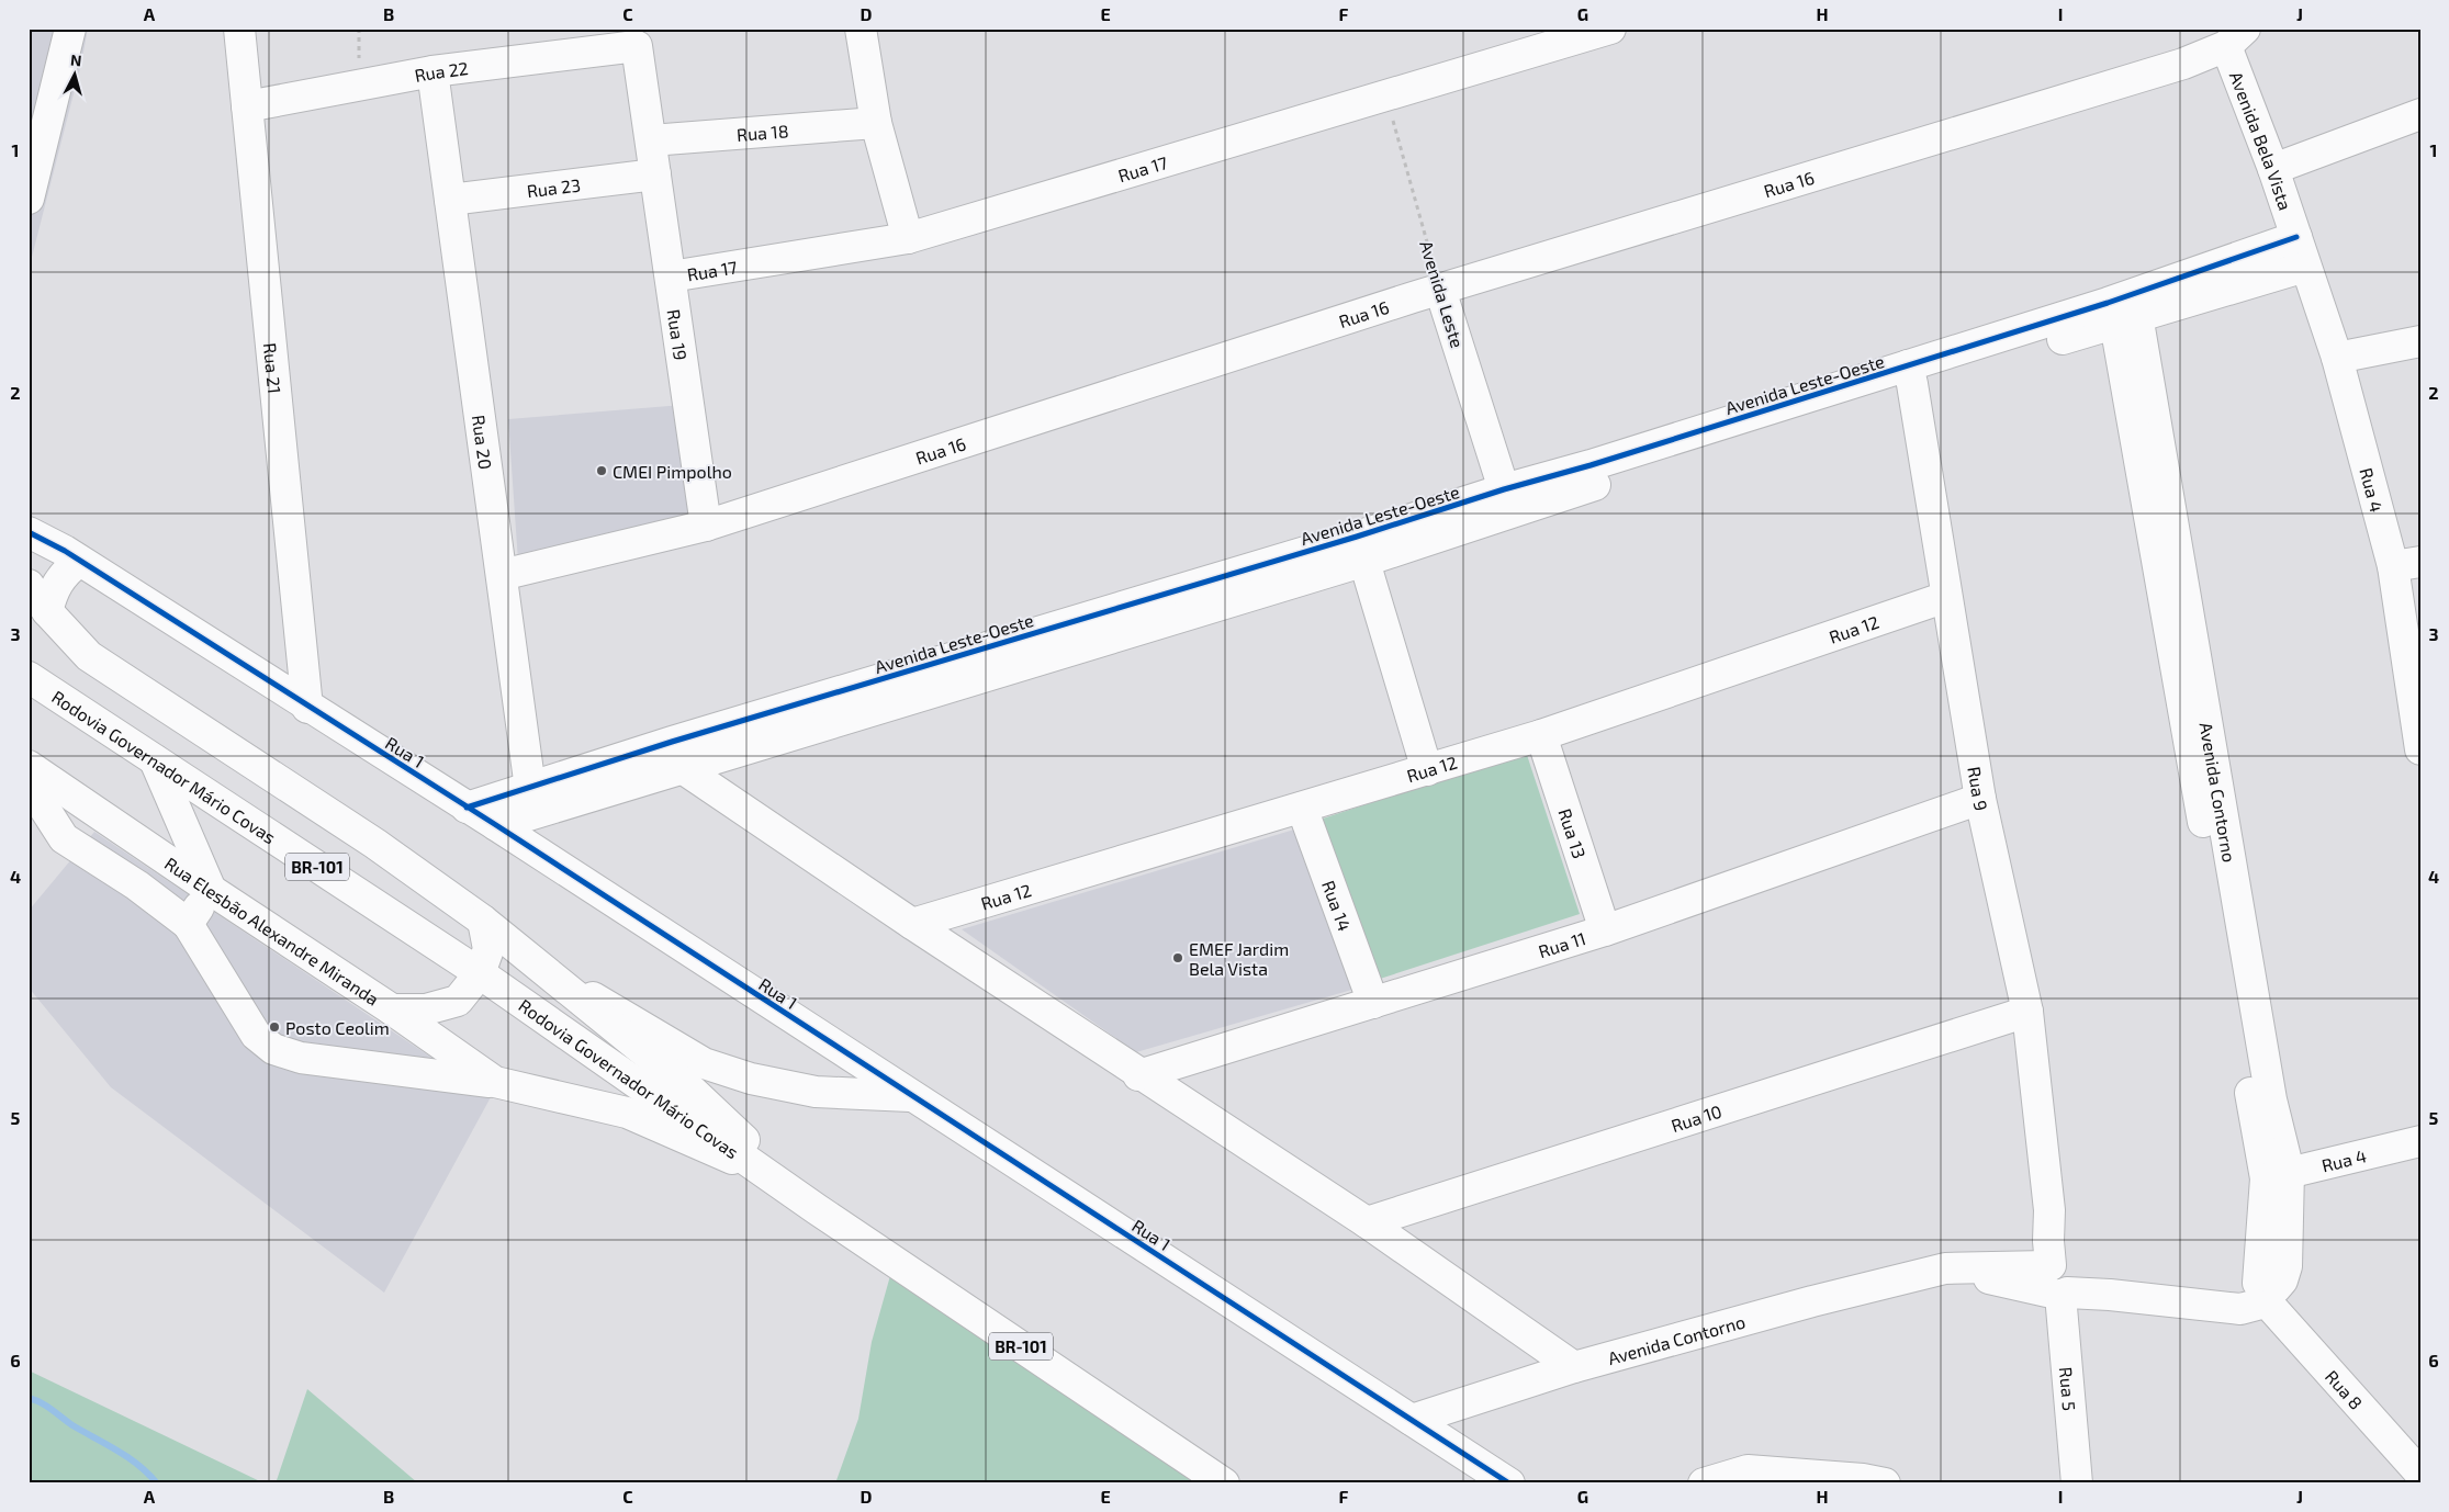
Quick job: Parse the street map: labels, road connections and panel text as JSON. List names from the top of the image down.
{
  "streets": {
    "street": [
      "Rua 22",
      "Rua 18",
      "Avenida Bela Vista",
      "Rua 17",
      "Rua 16",
      "Rua 23",
      "Avenida Leste",
      "Rua 19",
      "Rua 21",
      "Avenida Leste-Oeste",
      "Rua 20",
      "Rua 4",
      "Rua 12",
      "Rua 1",
      "Rodovia Governador Mário Covas",
      "Rua 9",
      "Avenida Contorno",
      "Rua 13",
      "BR-101",
      "Rua 14",
      "Rua Elesbão Alexandre Miranda",
      "Rua 11",
      "Rua 10",
      "Rua 5",
      "Rua 8"
    ]
  },
  "crossings": [
    ["Rua 22", "Rua 19"],
    ["Rua 22", "Rua 21"],
    ["Rua 22", "Rua 20"],
    ["Rua 18", "Rua 19"],
    ["Avenida Bela Vista", "Rua 16"],
    ["Avenida Bela Vista", "Avenida Leste-Oeste"],
    ["Avenida Bela Vista", "Rua 4"],
    ["Rua 17", "Avenida Leste"],
    ["Rua 17", "Rua 19"],
    ["Rua 16", "Avenida Leste"],
    ["Rua 16", "Rua 19"],
    ["Rua 16", "Rua 20"],
    ["Rua 23", "Rua 19"],
    ["Rua 23", "Rua 20"],
    ["Avenida Leste", "Avenida Leste-Oeste"],
    ["Rua 21", "Rua 1"],
    ["Avenida Leste-Oeste", "Rua 20"],
    ["Avenida Leste-Oeste", "Rua 4"],
    ["Avenida Leste-Oeste", "Rua 1"],
    ["Avenida Leste-Oeste", "Rua 9"],
    ["Avenida Leste-Oeste", "Avenida Contorno"],
    ["Rua 4", "Avenida Contorno"],
    ["Rua 12", "Rua 9"],
    ["Rua 12", "Rua 13"],
    ["Rua 12", "Rua 14"],
    ["Rua 1", "Avenida Contorno"],
    ["Rodovia Governador Mário Covas", "Rua Elesbão Alexandre Miranda"],
    ["Rua 9", "Avenida Contorno"],
    ["Rua 9", "Rua 11"],
    ["Rua 9", "Rua 10"],
    ["Rua 9", "Rua 5"],
    ["Avenida Contorno", "Rua 5"],
    ["Avenida Contorno", "Rua 8"],
    ["Rua 13", "Rua 11"],
    ["Rua 14", "Rua 11"]
  ],
  "places": ["CMEI Pimpolho", "EMEF Jardim Bela Vista", "Posto Ceolim"],
  "north": "top",
  "grid": {
    "columns": [
      "A",
      "B",
      "C",
      "D",
      "E",
      "F",
      "G",
      "H",
      "I",
      "J"
    ],
    "rows": [
      "1",
      "2",
      "3",
      "4",
      "5",
      "6"
    ]
  }
}
